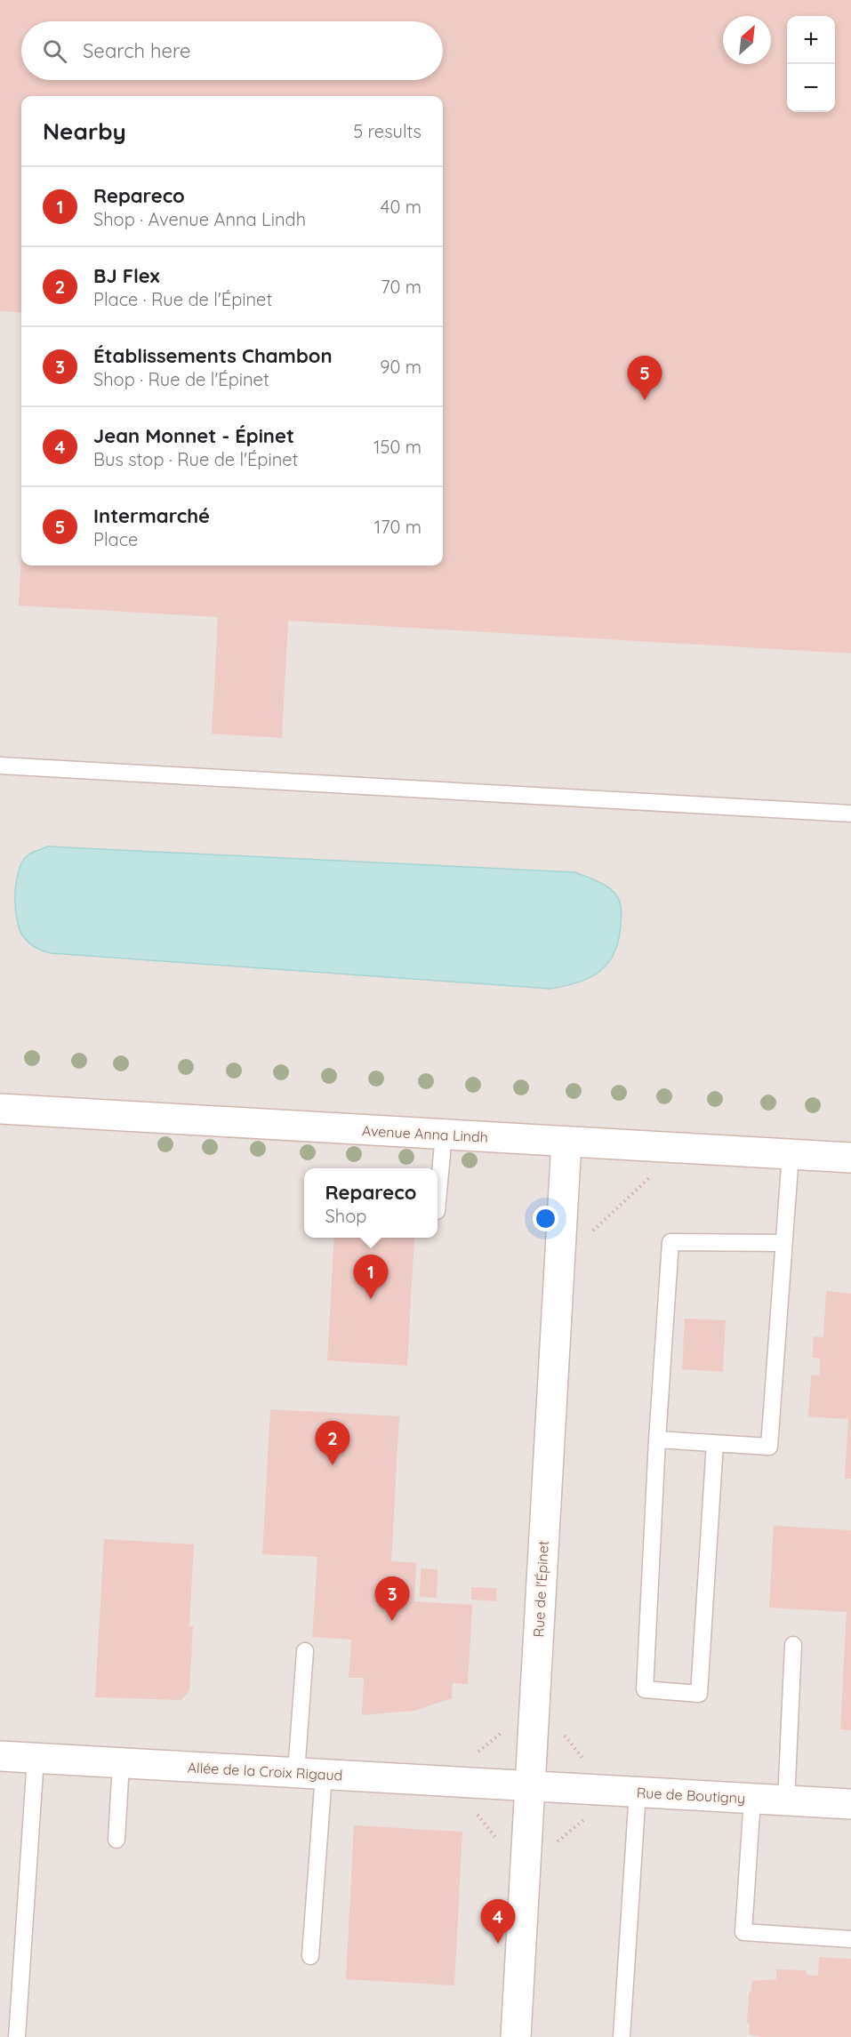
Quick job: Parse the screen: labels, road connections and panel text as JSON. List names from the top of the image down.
{
  "streets": {
    "street": [
      "Avenue Anna Lindh",
      "Rue de l'Épinet",
      "Allée de la Croix Rigaud",
      "Rue de Boutigny"
    ]
  },
  "crossings": [
    ["Avenue Anna Lindh", "Rue de l'Épinet"],
    ["Rue de l'Épinet", "Allée de la Croix Rigaud"],
    ["Rue de l'Épinet", "Rue de Boutigny"],
    ["Allée de la Croix Rigaud", "Rue de Boutigny"]
  ],
  "north": "top right",
  "page": {
    "map_buttons": ["+", "−"],
    "search": "Search here",
    "heading": ["Nearby", "5 results"],
    "list": [
      {
        "mark": "1",
        "name": "Repareco",
        "note": "Shop · Avenue Anna Lindh",
        "value": "40 m"
      },
      {
        "mark": "2",
        "name": "BJ Flex",
        "note": "Place · Rue de l'Épinet",
        "value": "70 m"
      },
      {
        "mark": "3",
        "name": "Établissements Chambon",
        "note": "Shop · Rue de l'Épinet",
        "value": "90 m"
      },
      {
        "mark": "4",
        "name": "Jean Monnet - Épinet",
        "note": "Bus stop · Rue de l'Épinet",
        "value": "150 m"
      },
      {
        "mark": "5",
        "name": "Intermarché",
        "note": "Place",
        "value": "170 m"
      }
    ],
    "pins": [
      "5",
      "1",
      "2",
      "3",
      "4"
    ],
    "popup": ["Repareco", "Shop"]
  }
}
